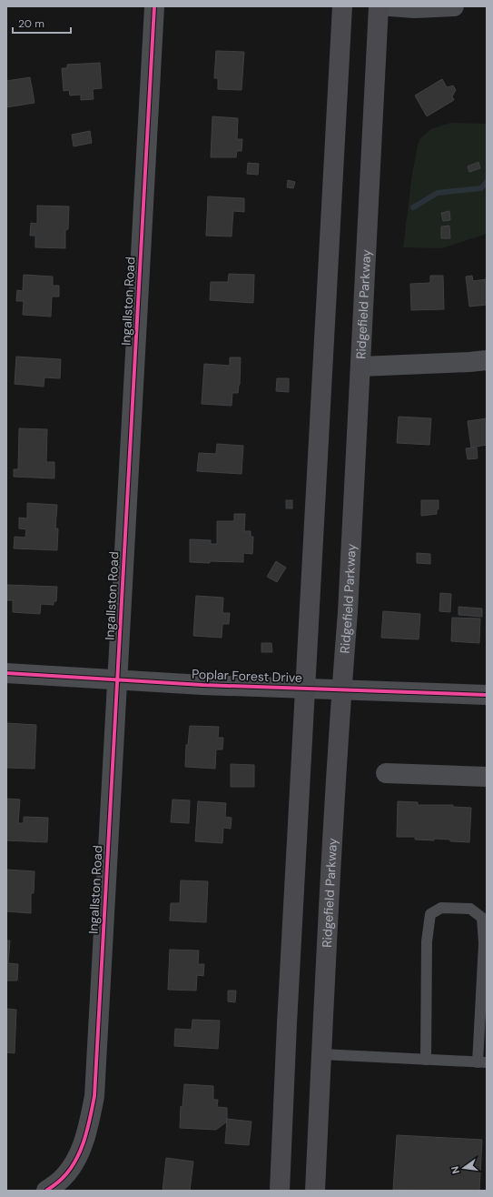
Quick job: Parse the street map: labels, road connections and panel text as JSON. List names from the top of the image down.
{
  "streets": {
    "main road": ["Ridgefield Parkway"],
    "street": ["Ingallston Road", "Poplar Forest Drive"]
  },
  "crossings": [
    ["Ingallston Road", "Poplar Forest Drive"],
    ["Ridgefield Parkway", "Poplar Forest Drive"]
  ],
  "scale_bar": "20 m",
  "north": "left"
}
